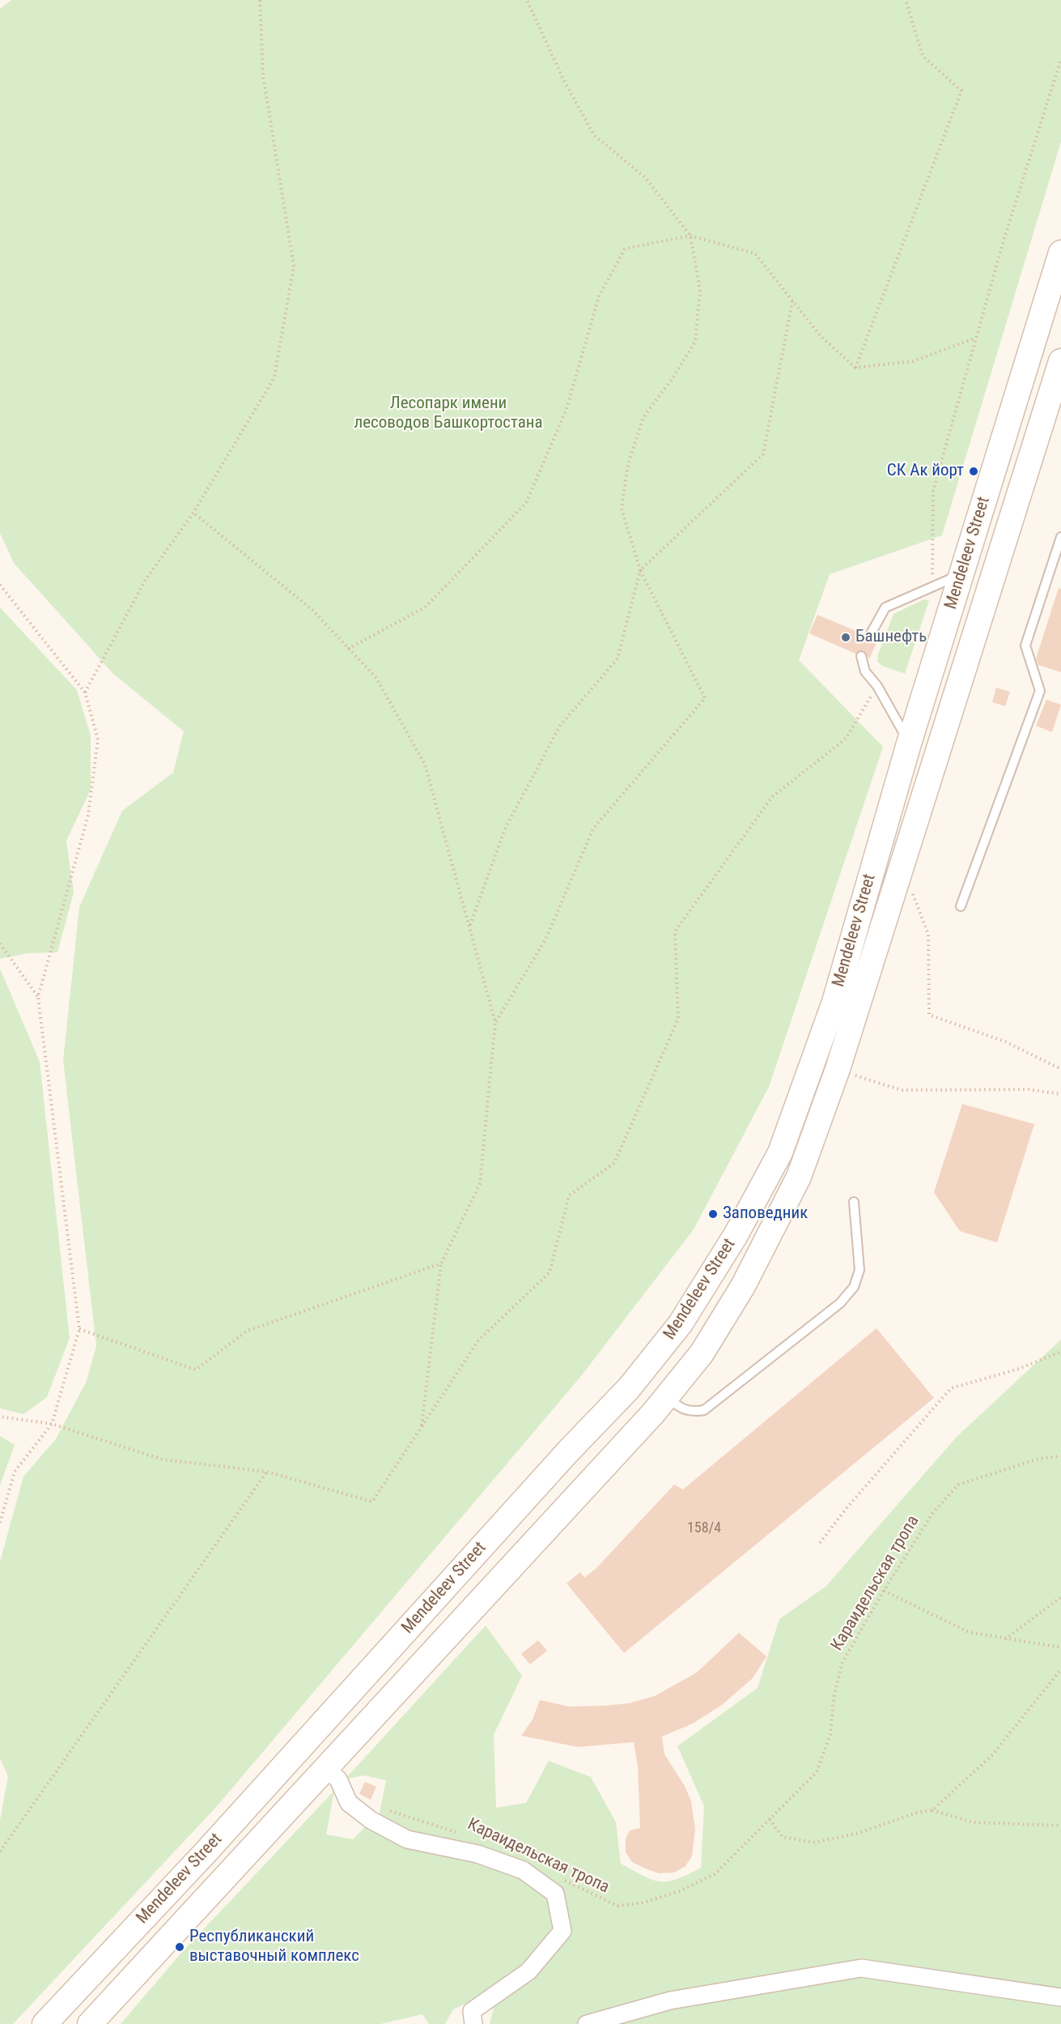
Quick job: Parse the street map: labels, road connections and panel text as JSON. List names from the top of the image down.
{
  "streets": {
    "main road": ["Mendeleev Street"],
    "path": ["Караидельская тропа"]
  },
  "parks": ["Лесопарк имени лесоводов Башкортостана"],
  "places": [
    "СК Ак йорт",
    "Башнефть",
    "Заповедник",
    "Республиканский выставочный комплекс"
  ],
  "house_numbers": ["158/4"]
}
